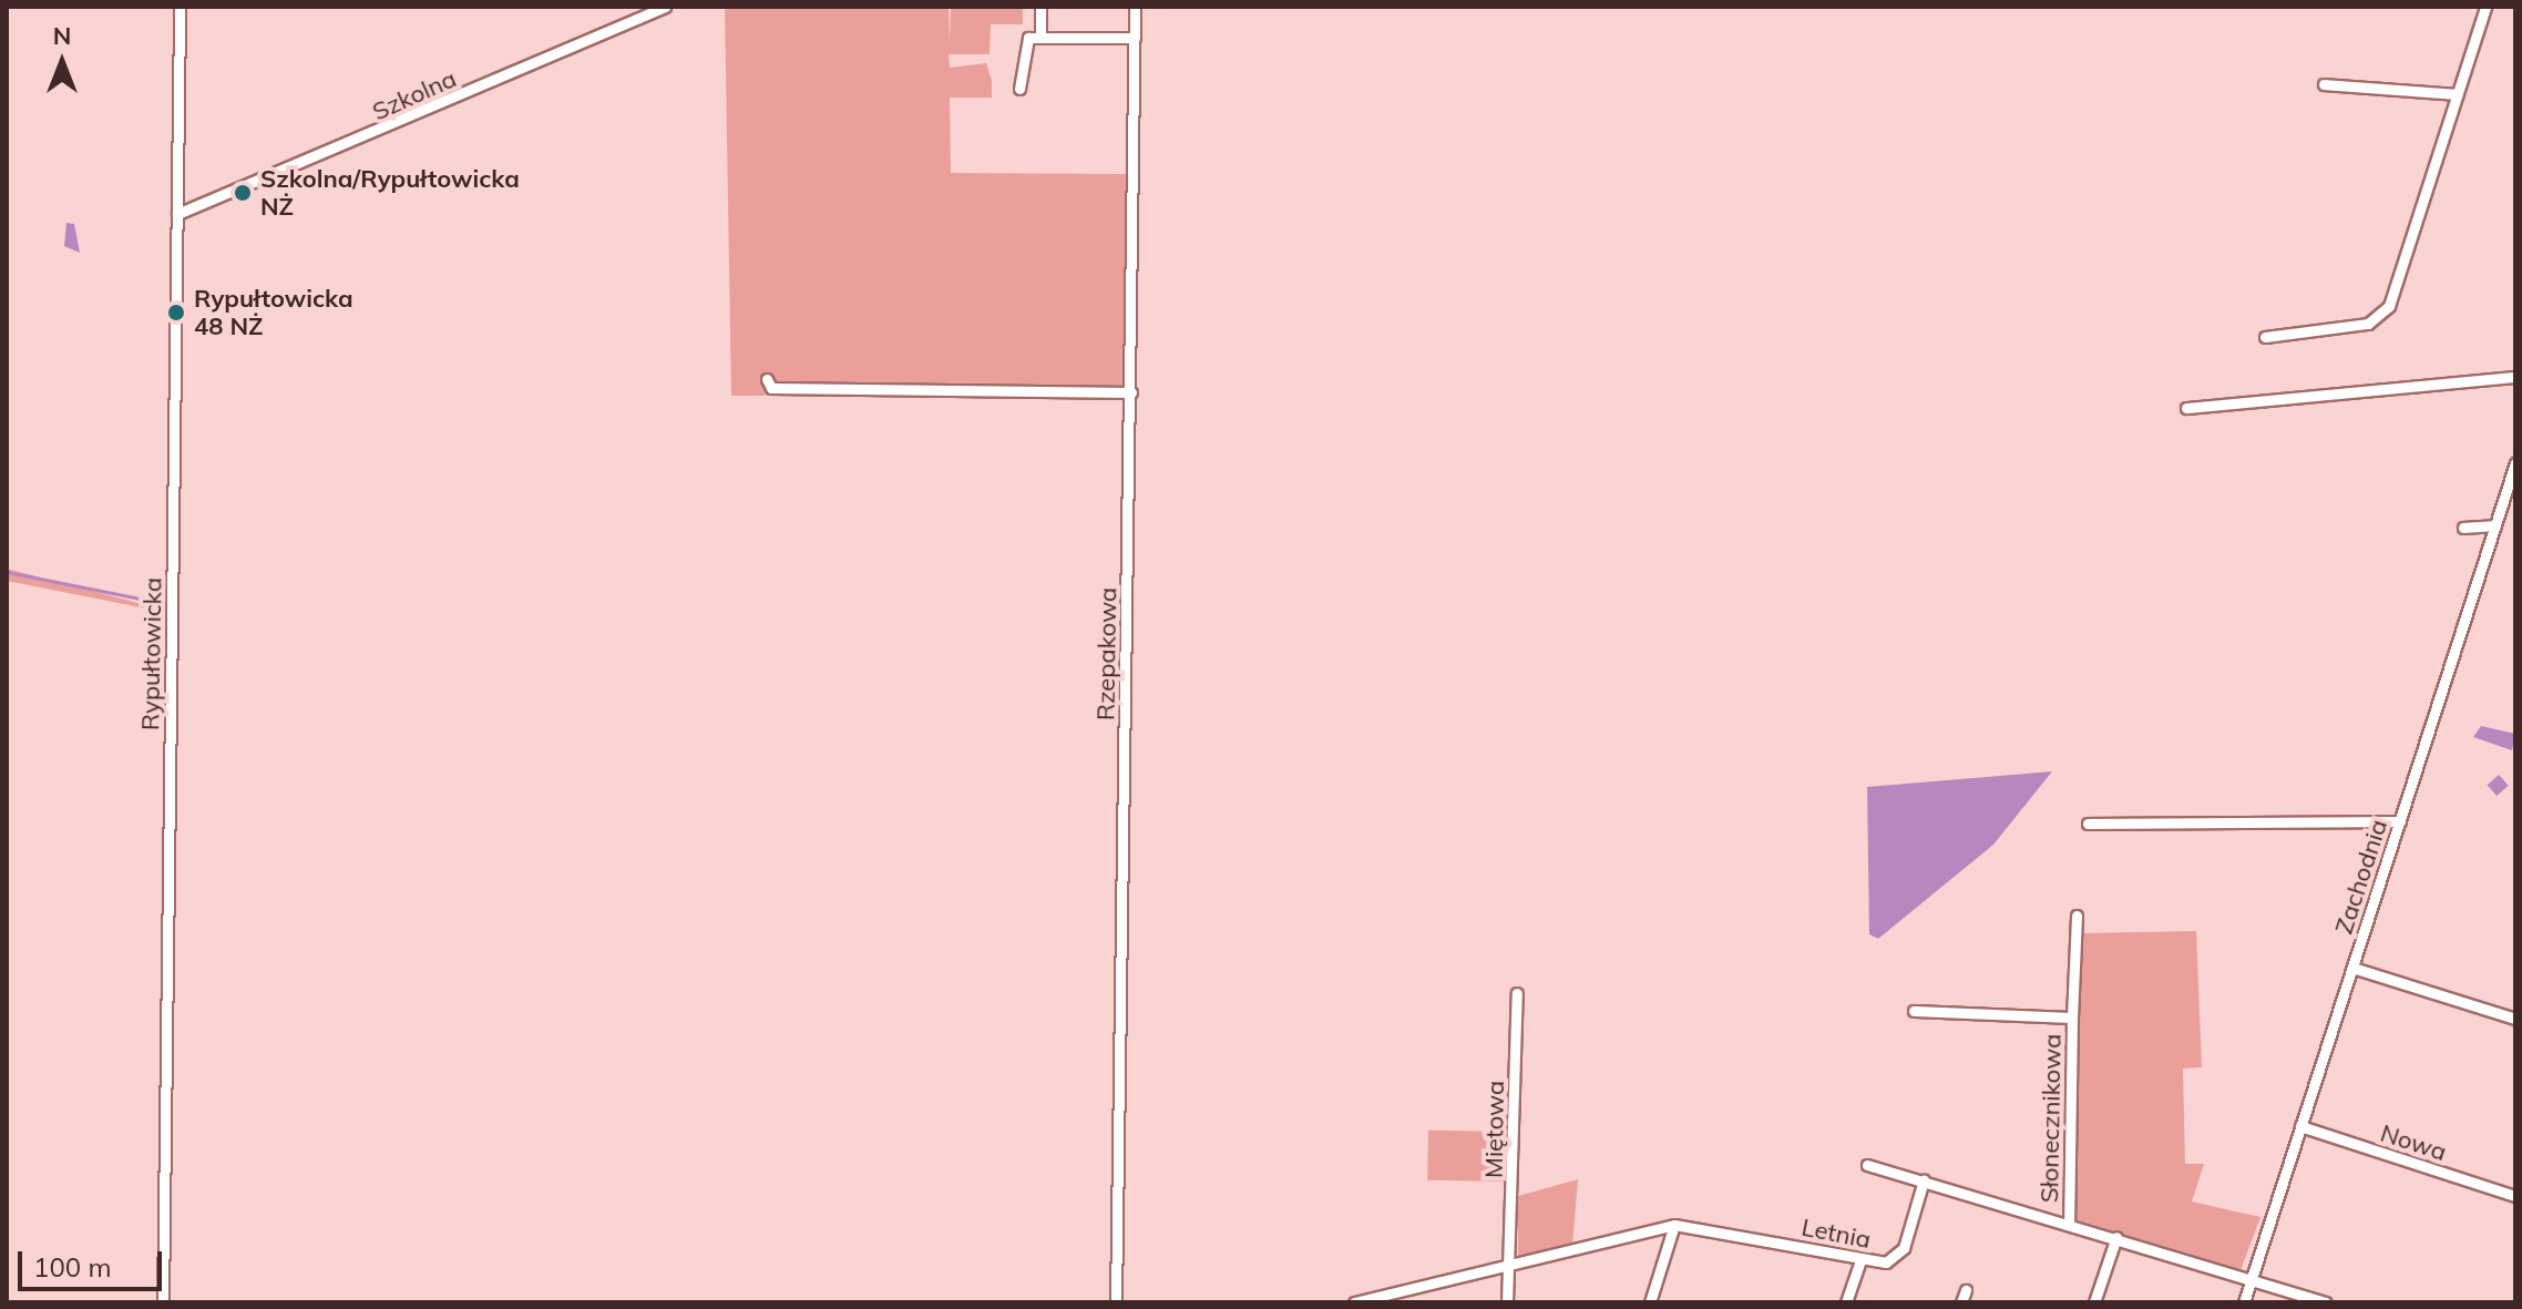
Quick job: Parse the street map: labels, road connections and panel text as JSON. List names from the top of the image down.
{
  "streets": {
    "street": [
      "Szkolna",
      "Rypułtowicka",
      "Rzepakowa",
      "Zachodnia",
      "Słonecznikowa",
      "Miętowa",
      "Nowa",
      "Letnia"
    ]
  },
  "crossings": [
    ["Szkolna", "Rypułtowicka"],
    ["Zachodnia", "Nowa"],
    ["Miętowa", "Letnia"]
  ],
  "places": ["Szkolna/Rypułtowicka NŻ", "Rypułtowicka 48 NŻ"],
  "scale_bar": "100 m",
  "north": "top"
}
